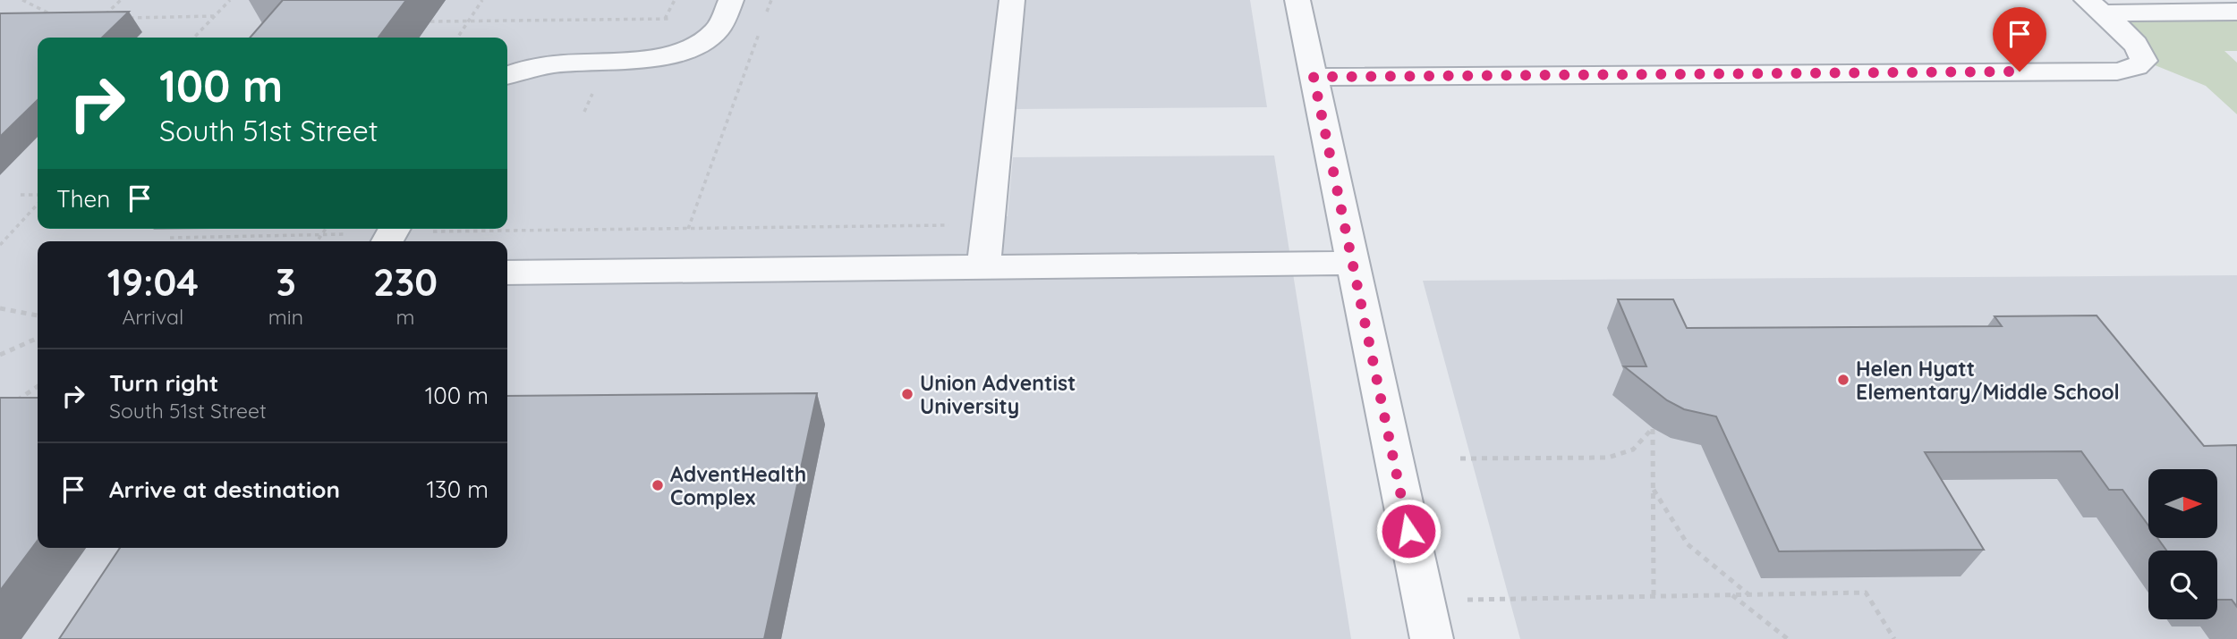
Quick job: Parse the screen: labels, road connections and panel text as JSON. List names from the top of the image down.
{
  "places": ["Helen Hyatt Elementary/Middle School", "Union Adventist University", "AdventHealth Complex"],
  "north": "right",
  "page": {
    "turn": ["100 m", "South 51st Street"],
    "then": "Then",
    "eta": [
      "19:04",
      "Arrival",
      "3",
      "min",
      "230",
      "m"
    ],
    "list": [
      {
        "name": "Turn right",
        "note": "South 51st Street",
        "value": "100 m"
      },
      {
        "name": "Arrive at destination",
        "value": "130 m"
      }
    ]
  }
}
